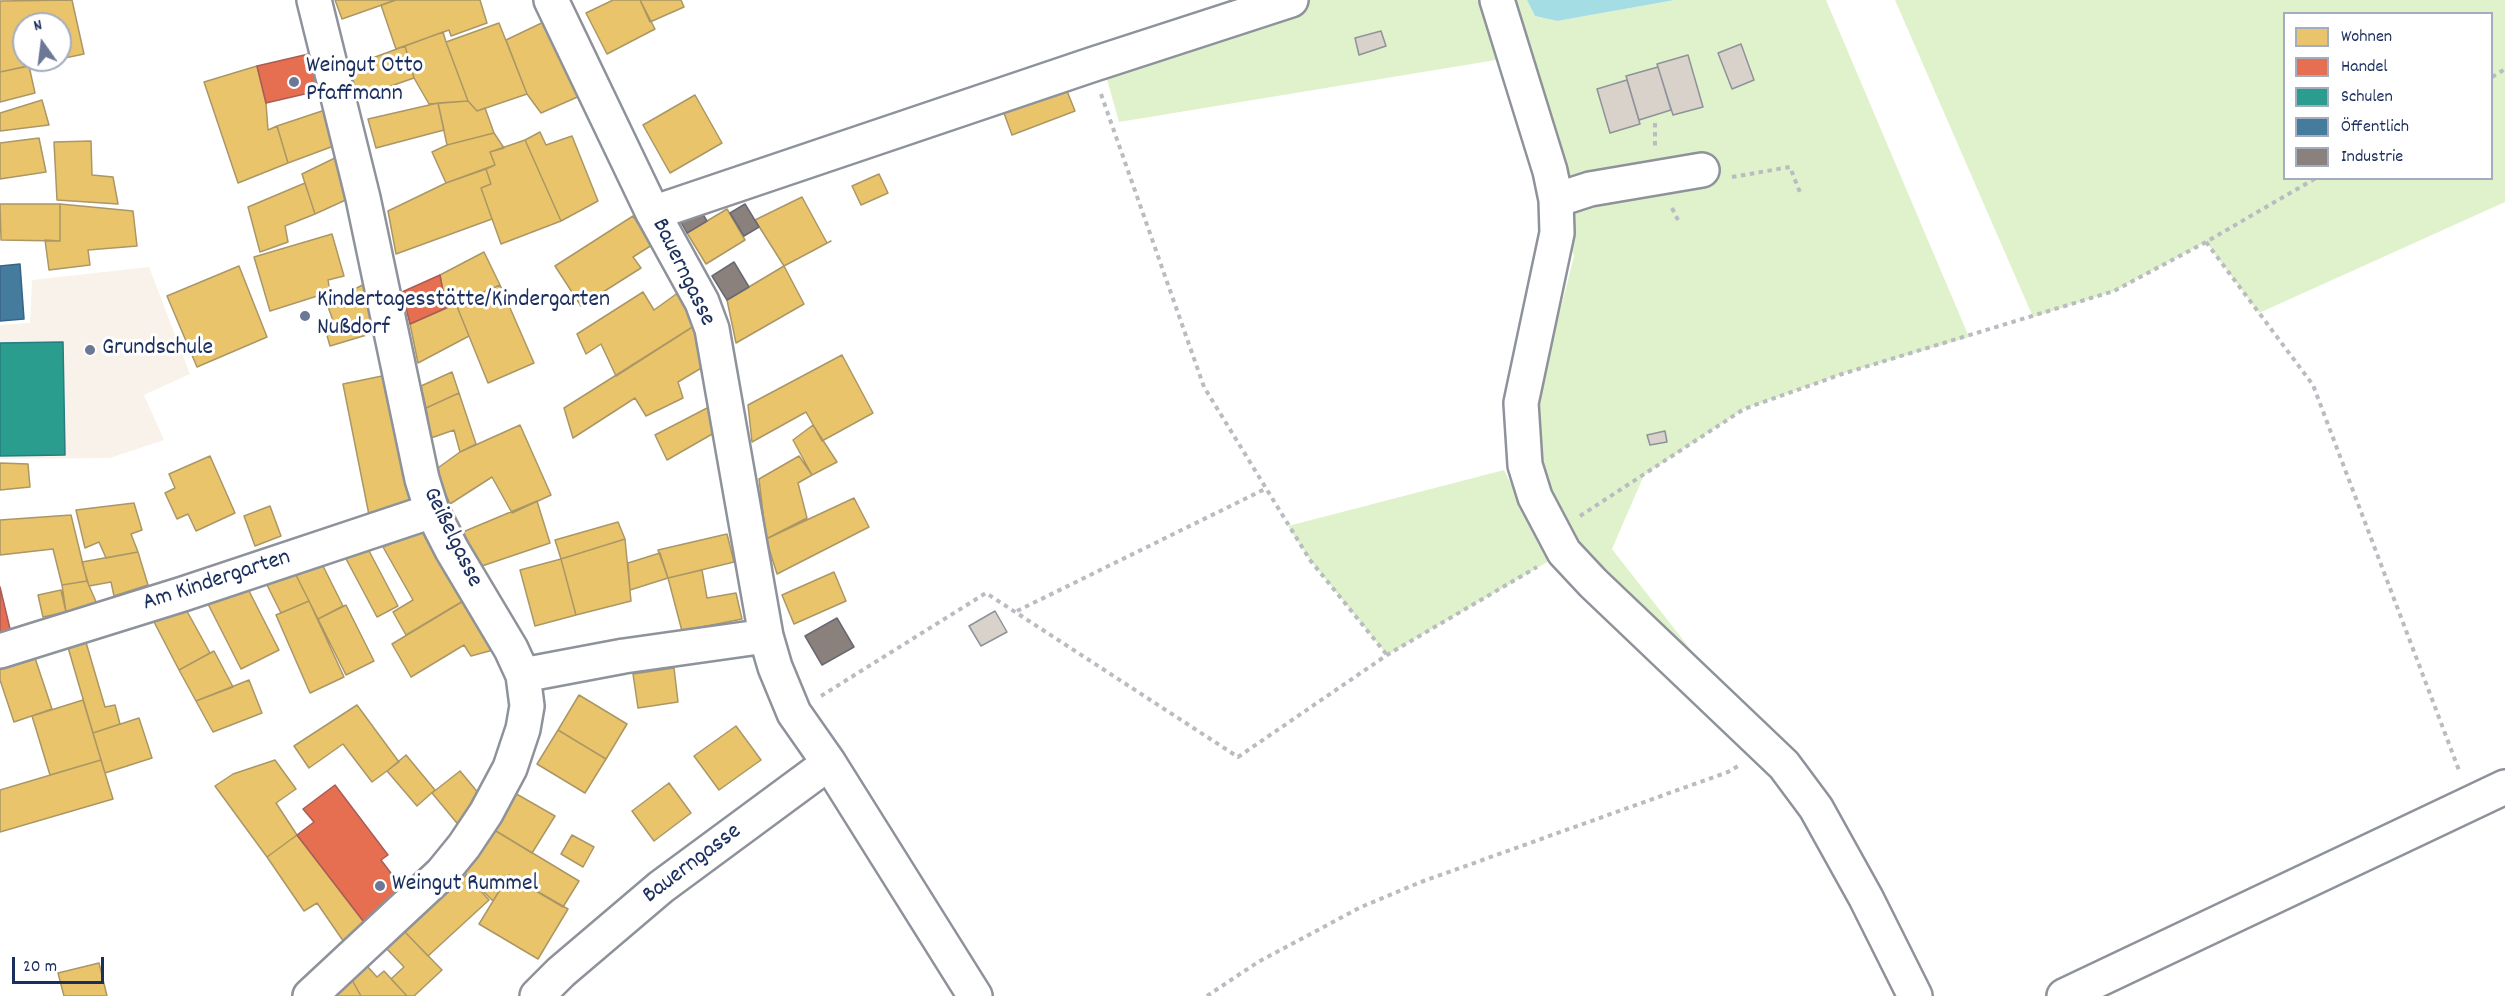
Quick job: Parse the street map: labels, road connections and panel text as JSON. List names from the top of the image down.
{
  "streets": {
    "street": ["Bauerngasse", "Geißelgasse", "Am Kindergarten"]
  },
  "crossings": [
    ["Geißelgasse", "Am Kindergarten"]
  ],
  "places": [
    "Weingut Otto Pfaffmann",
    "Kindertagesstätte/Kindergarten Nußdorf",
    "Grundschule",
    "Weingut Rummel"
  ],
  "legend": [
    "Wohnen",
    "Handel",
    "Schulen",
    "Öffentlich",
    "Industrie"
  ],
  "scale_bar": "20 m",
  "north": "top"
}
